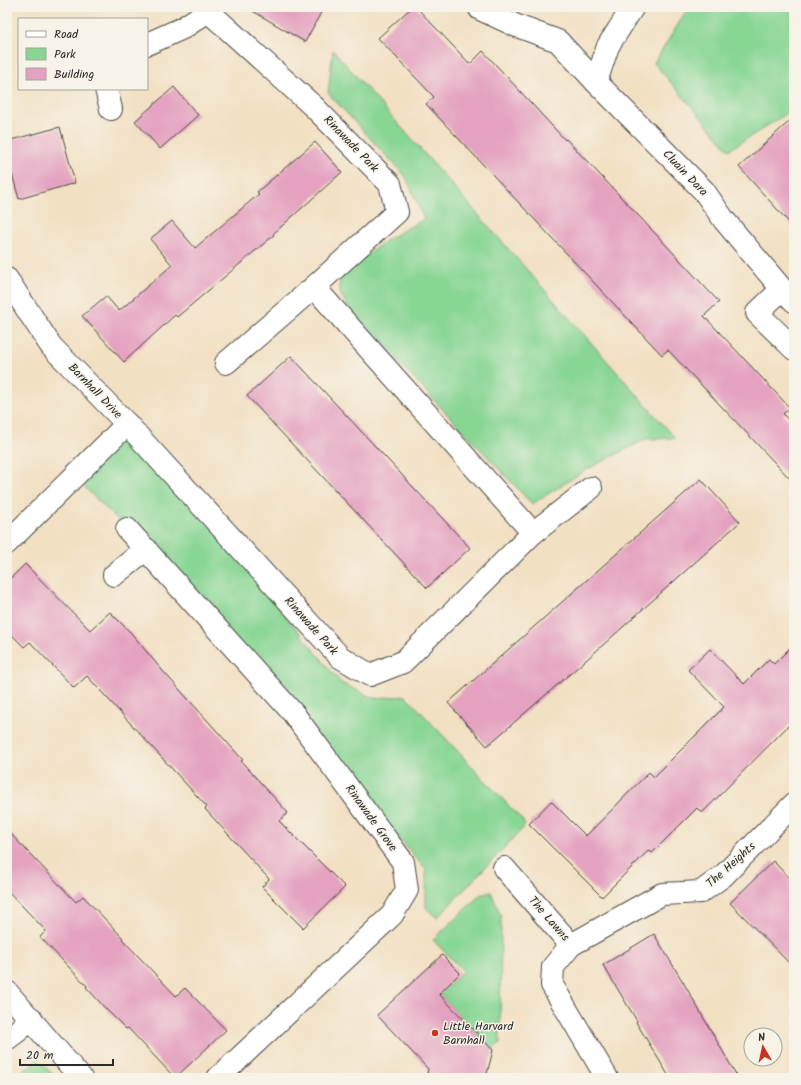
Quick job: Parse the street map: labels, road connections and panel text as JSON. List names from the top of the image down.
{
  "streets": {
    "street": [
      "Rinawade Park",
      "Cluain Dara",
      "Barnhall Drive",
      "Rinawade Grove",
      "The Heights",
      "The Lawns"
    ]
  },
  "crossings": [
    ["Rinawade Park", "Barnhall Drive"],
    ["The Heights", "The Lawns"]
  ],
  "places": ["Little Harvard Barnhall"],
  "legend": ["Road", "Park", "Building"],
  "scale_bar": "20 m",
  "north": "top"
}
